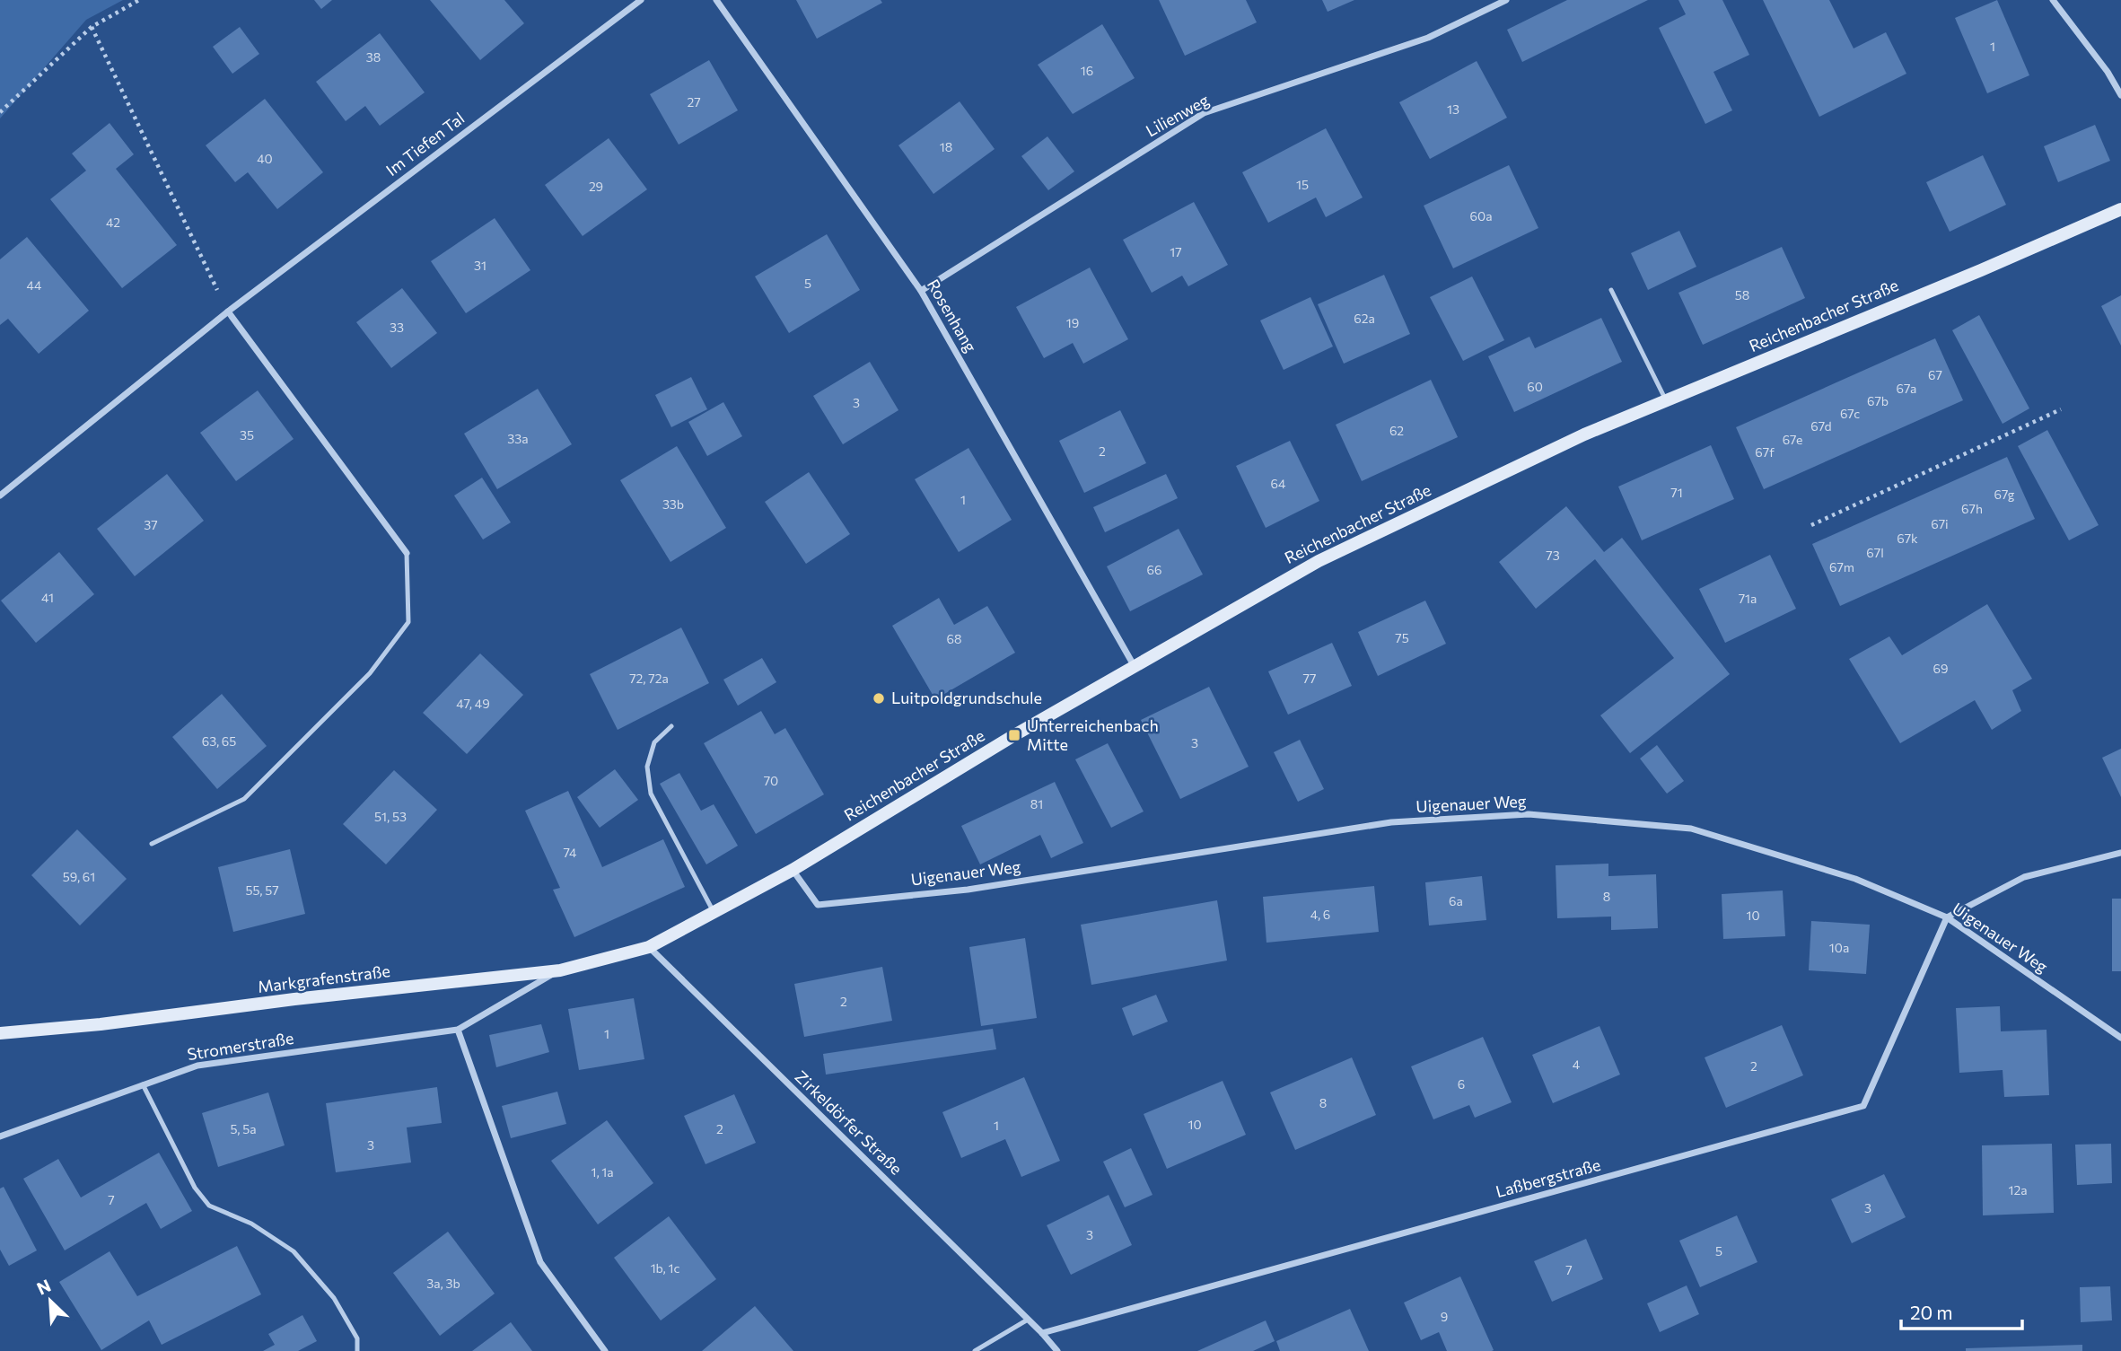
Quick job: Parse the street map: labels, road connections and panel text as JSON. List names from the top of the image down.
{
  "streets": {
    "main road": ["Reichenbacher Straße", "Markgrafenstraße"],
    "street": [
      "Lilienweg",
      "Im Tiefen Tal",
      "Rosenhang",
      "Uigenauer Weg",
      "Stromerstraße",
      "Zirkeldörfer Straße",
      "Laßbergstraße"
    ]
  },
  "crossings": [
    ["Lilienweg", "Rosenhang"],
    ["Rosenhang", "Reichenbacher Straße"],
    ["Reichenbacher Straße", "Uigenauer Weg"],
    ["Reichenbacher Straße", "Markgrafenstraße"],
    ["Reichenbacher Straße", "Zirkeldörfer Straße"],
    ["Uigenauer Weg", "Laßbergstraße"],
    ["Markgrafenstraße", "Stromerstraße"],
    ["Markgrafenstraße", "Zirkeldörfer Straße"],
    ["Zirkeldörfer Straße", "Laßbergstraße"]
  ],
  "places": {
    "other": ["Luitpoldgrundschule"],
    "transit": ["Unterreichenbach Mitte"]
  },
  "house_numbers": [
    "1",
    "38",
    "16",
    "27",
    "13",
    "18",
    "40",
    "15",
    "29",
    "60a",
    "42",
    "17",
    "31",
    "5",
    "44",
    "58",
    "62a",
    "19",
    "33",
    "67",
    "60",
    "67a",
    "67b",
    "3",
    "67c",
    "67d",
    "62",
    "35",
    "33a",
    "67e",
    "2",
    "67f",
    "64",
    "71",
    "67g",
    "1",
    "33b",
    "67h",
    "67i",
    "37",
    "67k",
    "67l",
    "73",
    "67m",
    "66",
    "41",
    "71a",
    "75",
    "68",
    "69",
    "72, 72a",
    "77",
    "47, 49",
    "63, 65",
    "3",
    "70",
    "81",
    "51, 53",
    "74",
    "59, 61",
    "55, 57",
    "8",
    "6a",
    "4, 6",
    "10",
    "10a",
    "2",
    "1",
    "4",
    "2",
    "6",
    "8",
    "10",
    "1",
    "5, 5a",
    "2",
    "3",
    "1, 1a",
    "12a",
    "7",
    "3",
    "3",
    "5",
    "1b, 1c",
    "7",
    "3a, 3b",
    "9"
  ],
  "scale_bar": "20 m",
  "north": "top left"
}
